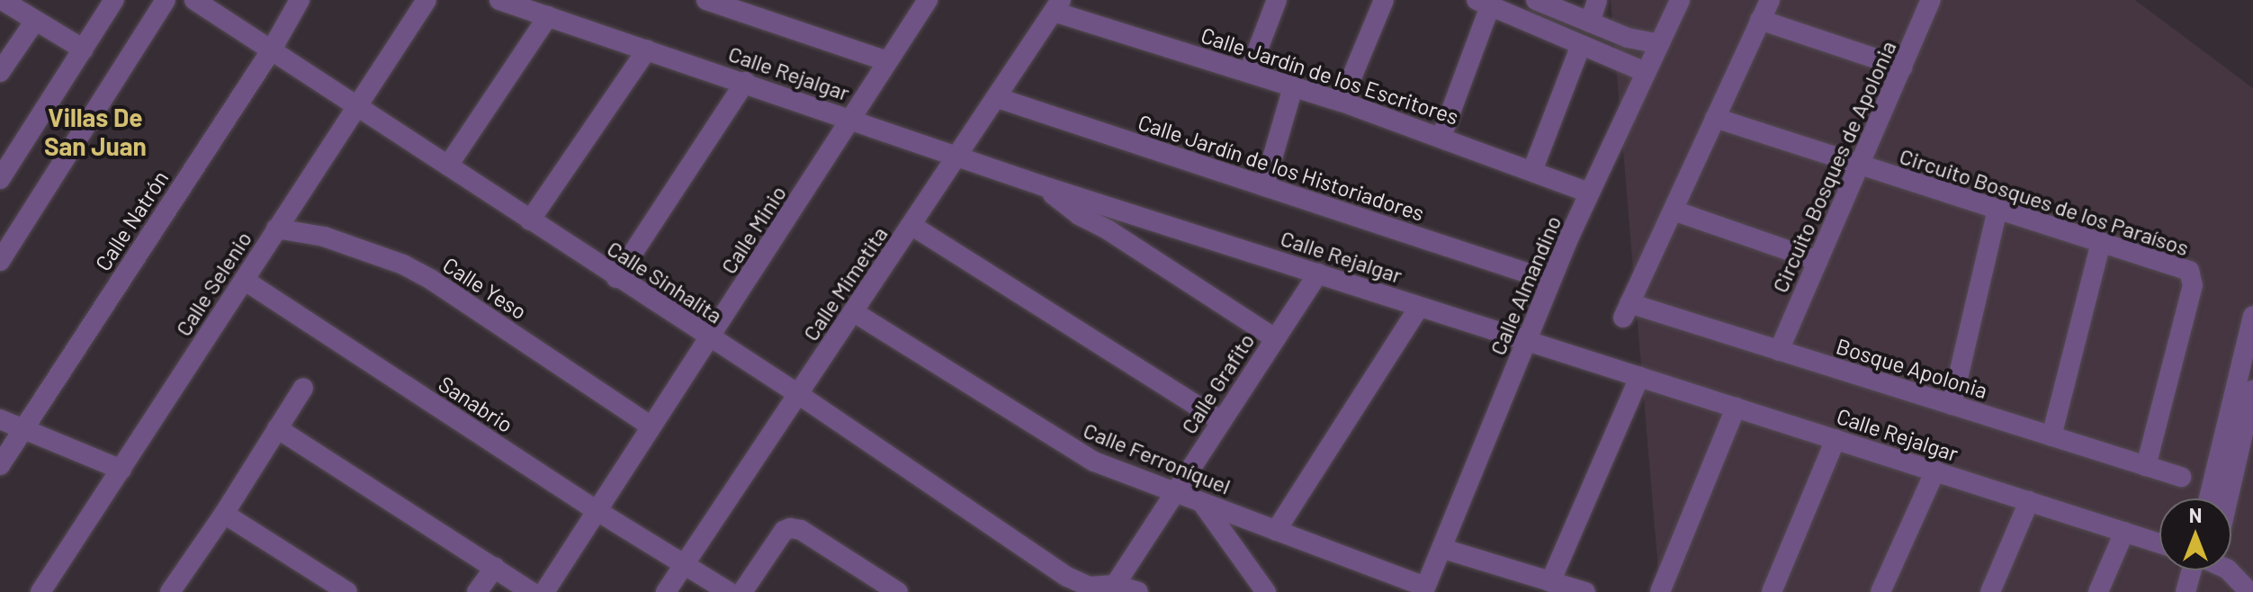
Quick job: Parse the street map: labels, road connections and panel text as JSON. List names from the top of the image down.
{
  "streets": {
    "street": [
      "Calle Rejalgar",
      "Calle Jardín de los Escritores",
      "Circuito Bosques de Apolonia",
      "Calle Jardín de los Historiadores",
      "Circuito Bosques de los Paraísos",
      "Calle Natrón",
      "Calle Minio",
      "Calle Sinhalita",
      "Calle Selenio",
      "Calle Mimetita",
      "Calle Almandino",
      "Calle Yeso",
      "Bosque Apolonia",
      "Calle Grafito",
      "Sanabrio",
      "Calle Ferroníquel"
    ]
  },
  "crossings": [
    ["Calle Rejalgar", "Calle Minio"],
    ["Calle Rejalgar", "Calle Mimetita"],
    ["Calle Rejalgar", "Calle Almandino"],
    ["Calle Rejalgar", "Calle Grafito"],
    ["Calle Jardín de los Escritores", "Calle Mimetita"],
    ["Calle Jardín de los Escritores", "Calle Almandino"],
    ["Circuito Bosques de Apolonia", "Circuito Bosques de los Paraísos"],
    ["Circuito Bosques de Apolonia", "Bosque Apolonia"],
    ["Calle Jardín de los Historiadores", "Calle Mimetita"],
    ["Calle Jardín de los Historiadores", "Calle Almandino"],
    ["Circuito Bosques de los Paraísos", "Bosque Apolonia"],
    ["Calle Natrón", "Calle Sinhalita"],
    ["Calle Minio", "Calle Sinhalita"],
    ["Calle Minio", "Calle Yeso"],
    ["Calle Minio", "Sanabrio"],
    ["Calle Sinhalita", "Calle Selenio"],
    ["Calle Sinhalita", "Calle Mimetita"],
    ["Calle Sinhalita", "Calle Grafito"],
    ["Calle Selenio", "Calle Yeso"],
    ["Calle Selenio", "Sanabrio"],
    ["Calle Mimetita", "Sanabrio"],
    ["Calle Mimetita", "Calle Ferroníquel"],
    ["Calle Almandino", "Calle Ferroníquel"],
    ["Calle Grafito", "Calle Ferroníquel"]
  ],
  "districts": ["Villas De San Juan"],
  "north": "top"
}
